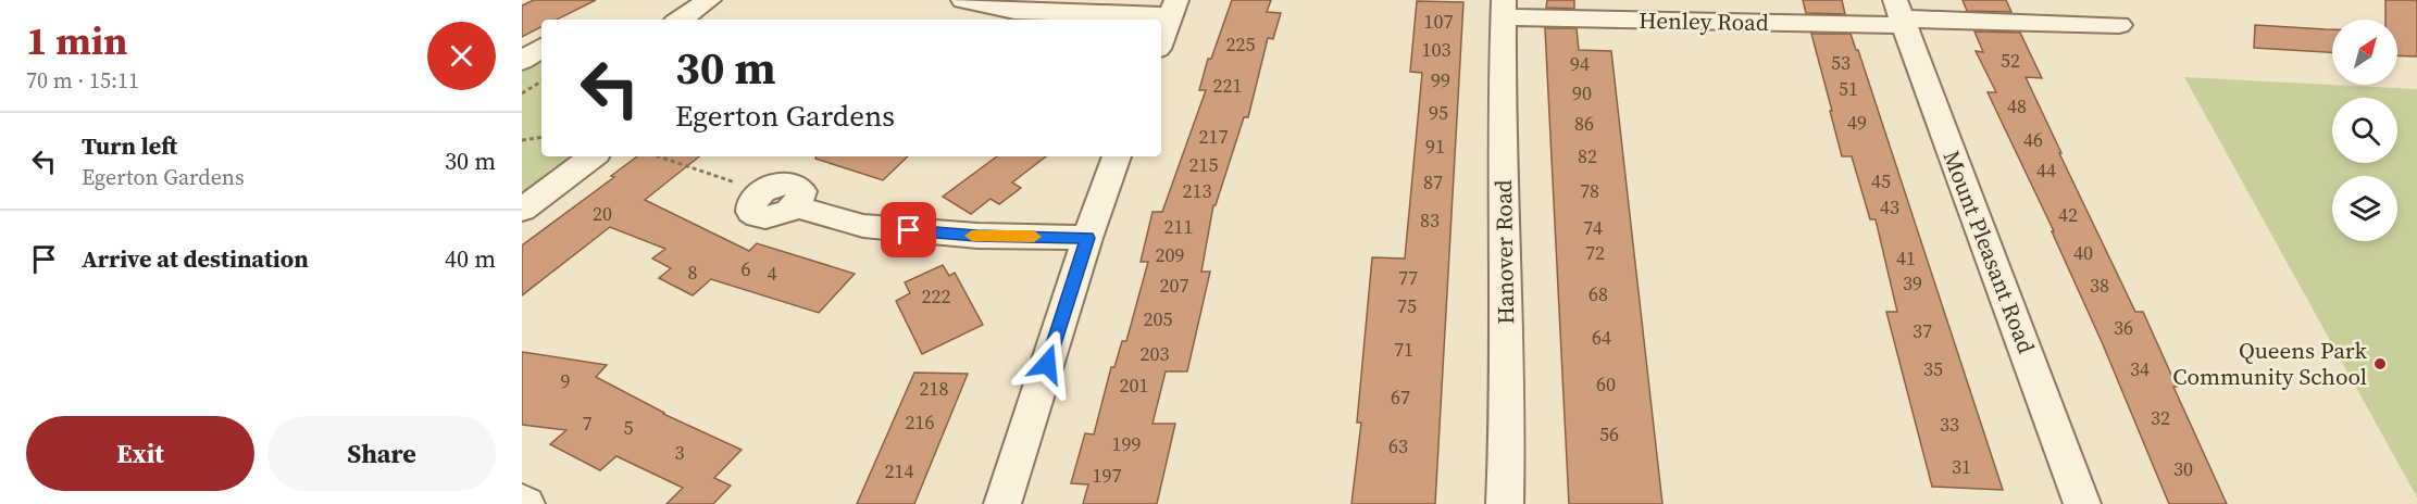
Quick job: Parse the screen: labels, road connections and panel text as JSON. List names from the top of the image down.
{
  "streets": {
    "street": ["Henley Road", "Hanover Road", "Mount Pleasant Road"]
  },
  "crossings": [
    ["Henley Road", "Hanover Road"],
    ["Henley Road", "Mount Pleasant Road"]
  ],
  "places": ["Queens Park Community School"],
  "house_numbers": [
    "107",
    "225",
    "103",
    "52",
    "53",
    "94",
    "99",
    "221",
    "51",
    "90",
    "48",
    "95",
    "49",
    "86",
    "217",
    "46",
    "91",
    "82",
    "215",
    "44",
    "45",
    "87",
    "213",
    "78",
    "43",
    "20",
    "42",
    "83",
    "211",
    "74",
    "72",
    "40",
    "209",
    "41",
    "6",
    "8",
    "4",
    "77",
    "39",
    "207",
    "38",
    "68",
    "222",
    "75",
    "205",
    "36",
    "37",
    "64",
    "71",
    "203",
    "35",
    "34",
    "9",
    "60",
    "201",
    "218",
    "67",
    "32",
    "216",
    "7",
    "33",
    "5",
    "56",
    "199",
    "63",
    "3",
    "31",
    "30",
    "214",
    "197"
  ],
  "north": "top right",
  "page": {
    "heading": ["1 min", "70 m · 15:11"],
    "turn": ["30 m", "Egerton Gardens"],
    "list": [
      {
        "name": "Turn left",
        "note": "Egerton Gardens",
        "value": "30 m"
      },
      {
        "name": "Arrive at destination",
        "value": "40 m"
      }
    ],
    "buttons": ["Exit", "Share"]
  }
}
